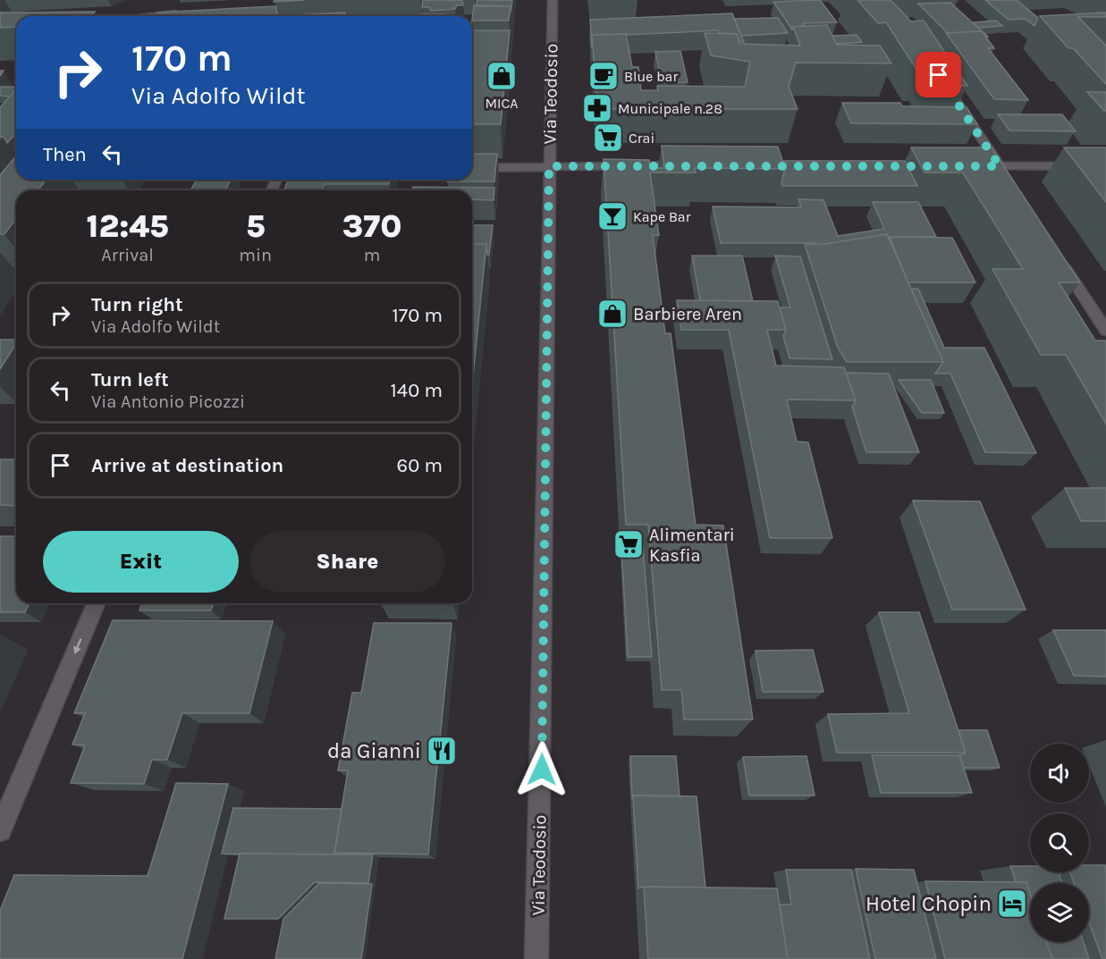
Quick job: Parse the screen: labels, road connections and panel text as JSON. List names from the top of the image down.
{
  "streets": {
    "street": ["Via Teodosio"]
  },
  "places": {
    "shop": ["MICA", "Barbiere Aren"],
    "cafe": ["Blue bar"],
    "pharmacy": ["Municipale n.28"],
    "supermarket": ["Crai", "Alimentari Kasfia"],
    "bar": ["Kape Bar"],
    "restaurant": ["da Gianni"],
    "hotel": ["Hotel Chopin"]
  },
  "page": {
    "turn": ["170 m", "Via Adolfo Wildt"],
    "then": "Then",
    "eta": [
      "12:45",
      "Arrival",
      "5",
      "min",
      "370",
      "m"
    ],
    "list": [
      {
        "name": "Turn right",
        "note": "Via Adolfo Wildt",
        "value": "170 m"
      },
      {
        "name": "Turn left",
        "note": "Via Antonio Picozzi",
        "value": "140 m"
      },
      {
        "name": "Arrive at destination",
        "value": "60 m"
      }
    ],
    "buttons": ["Exit", "Share"]
  }
}
